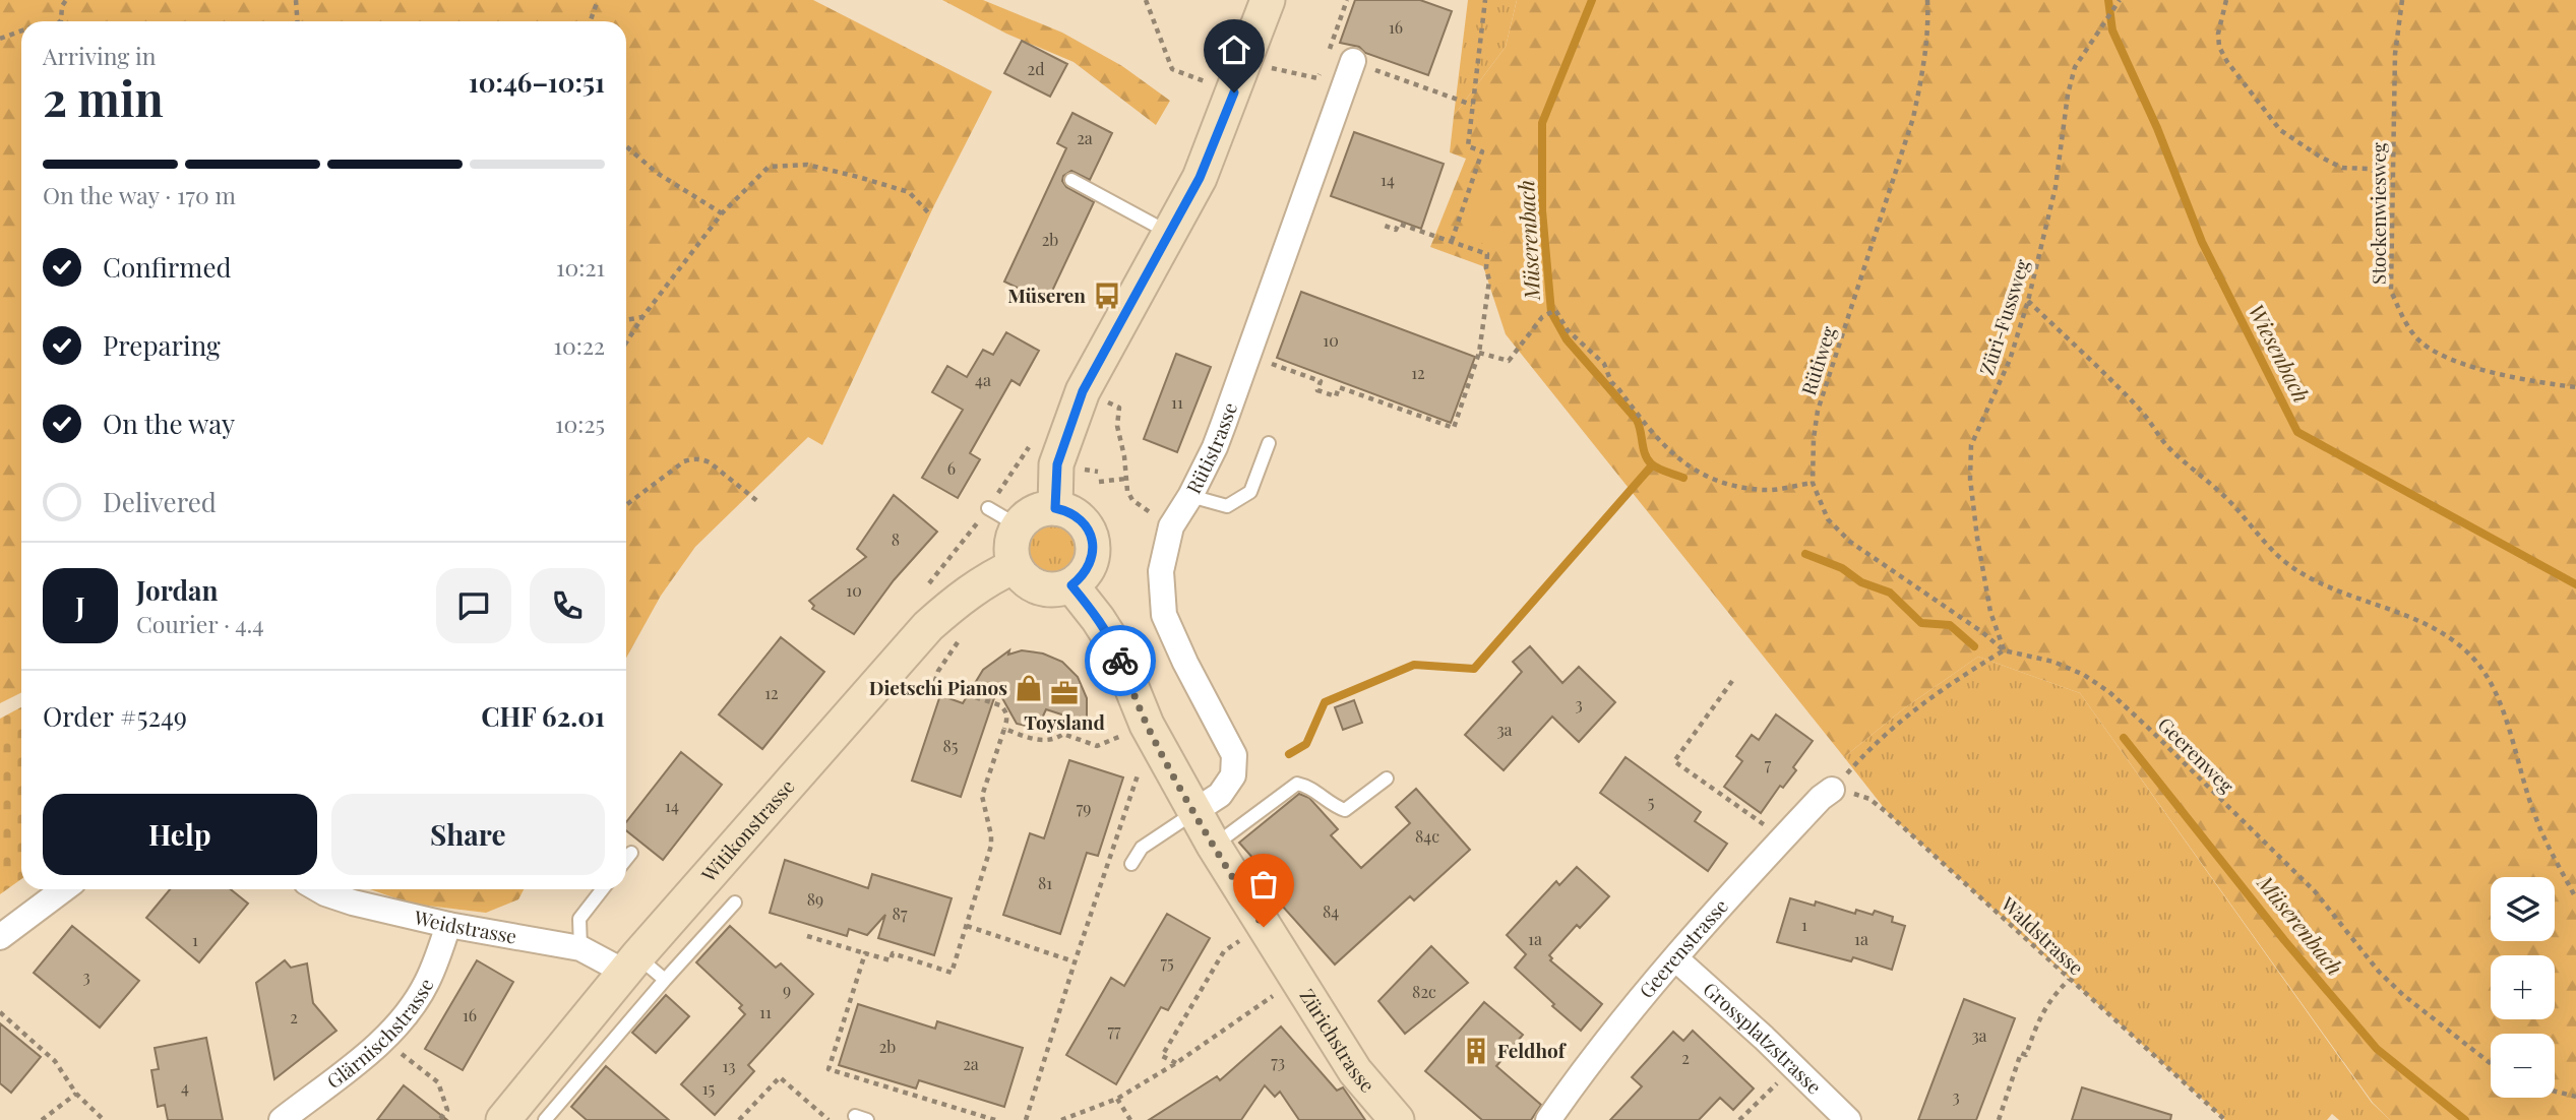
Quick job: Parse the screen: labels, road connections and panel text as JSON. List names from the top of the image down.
{
  "streets": {
    "main road": ["Witikonstrasse", "Zürichstrasse"],
    "street": [
      "Rütistrasse",
      "Weidstrasse",
      "Geerenstrasse",
      "Glärnischstrasse",
      "Grossplatzstrasse"
    ],
    "path": [
      "Stockenwiesweg",
      "Züri-Fussweg",
      "Rütiweg",
      "Geerenweg",
      "Waldstrasse"
    ]
  },
  "crossings": [
    ["Züri-Fussweg", "Rütiweg"],
    ["Züri-Fussweg", "Geerenweg"],
    ["Rütiweg", "Geerenweg"],
    ["Rütistrasse", "Zürichstrasse"],
    ["Witikonstrasse", "Weidstrasse"],
    ["Witikonstrasse", "Zürichstrasse"],
    ["Weidstrasse", "Glärnischstrasse"],
    ["Waldstrasse", "Geerenstrasse"],
    ["Geerenstrasse", "Grossplatzstrasse"]
  ],
  "water": ["Müserenbach", "Wiesenbach"],
  "places": {
    "bus stop": ["Müseren"],
    "shop": ["Dietschi Pianos"],
    "office": ["Toysland"],
    "building": ["Feldhof"]
  },
  "house_numbers": [
    "16",
    "2d",
    "2a",
    "14",
    "2b",
    "10",
    "12",
    "4a",
    "11",
    "6",
    "8",
    "10",
    "12",
    "3",
    "3a",
    "85",
    "7",
    "5",
    "14",
    "79",
    "84c",
    "81",
    "89",
    "84",
    "87",
    "1",
    "1a",
    "1a",
    "1",
    "75",
    "3",
    "9",
    "82c",
    "11",
    "16",
    "2",
    "77",
    "3a",
    "2b",
    "2",
    "73",
    "2a",
    "13",
    "4",
    "15",
    "3"
  ],
  "page": {
    "heading": ["2 min", "Arriving in", "10:46–10:51"],
    "panel": [
      "Jordan",
      "Courier · 4.4",
      "Order #5249",
      "CHF 62.01"
    ],
    "bar": "On the way · 170 m",
    "list": [
      ["Confirmed", "10:21"],
      ["Preparing", "10:22"],
      ["On the way", "10:25"],
      "Delivered"
    ],
    "round": "J",
    "buttons": ["Help", "Share"],
    "map_buttons": ["+", "−"]
  }
}
